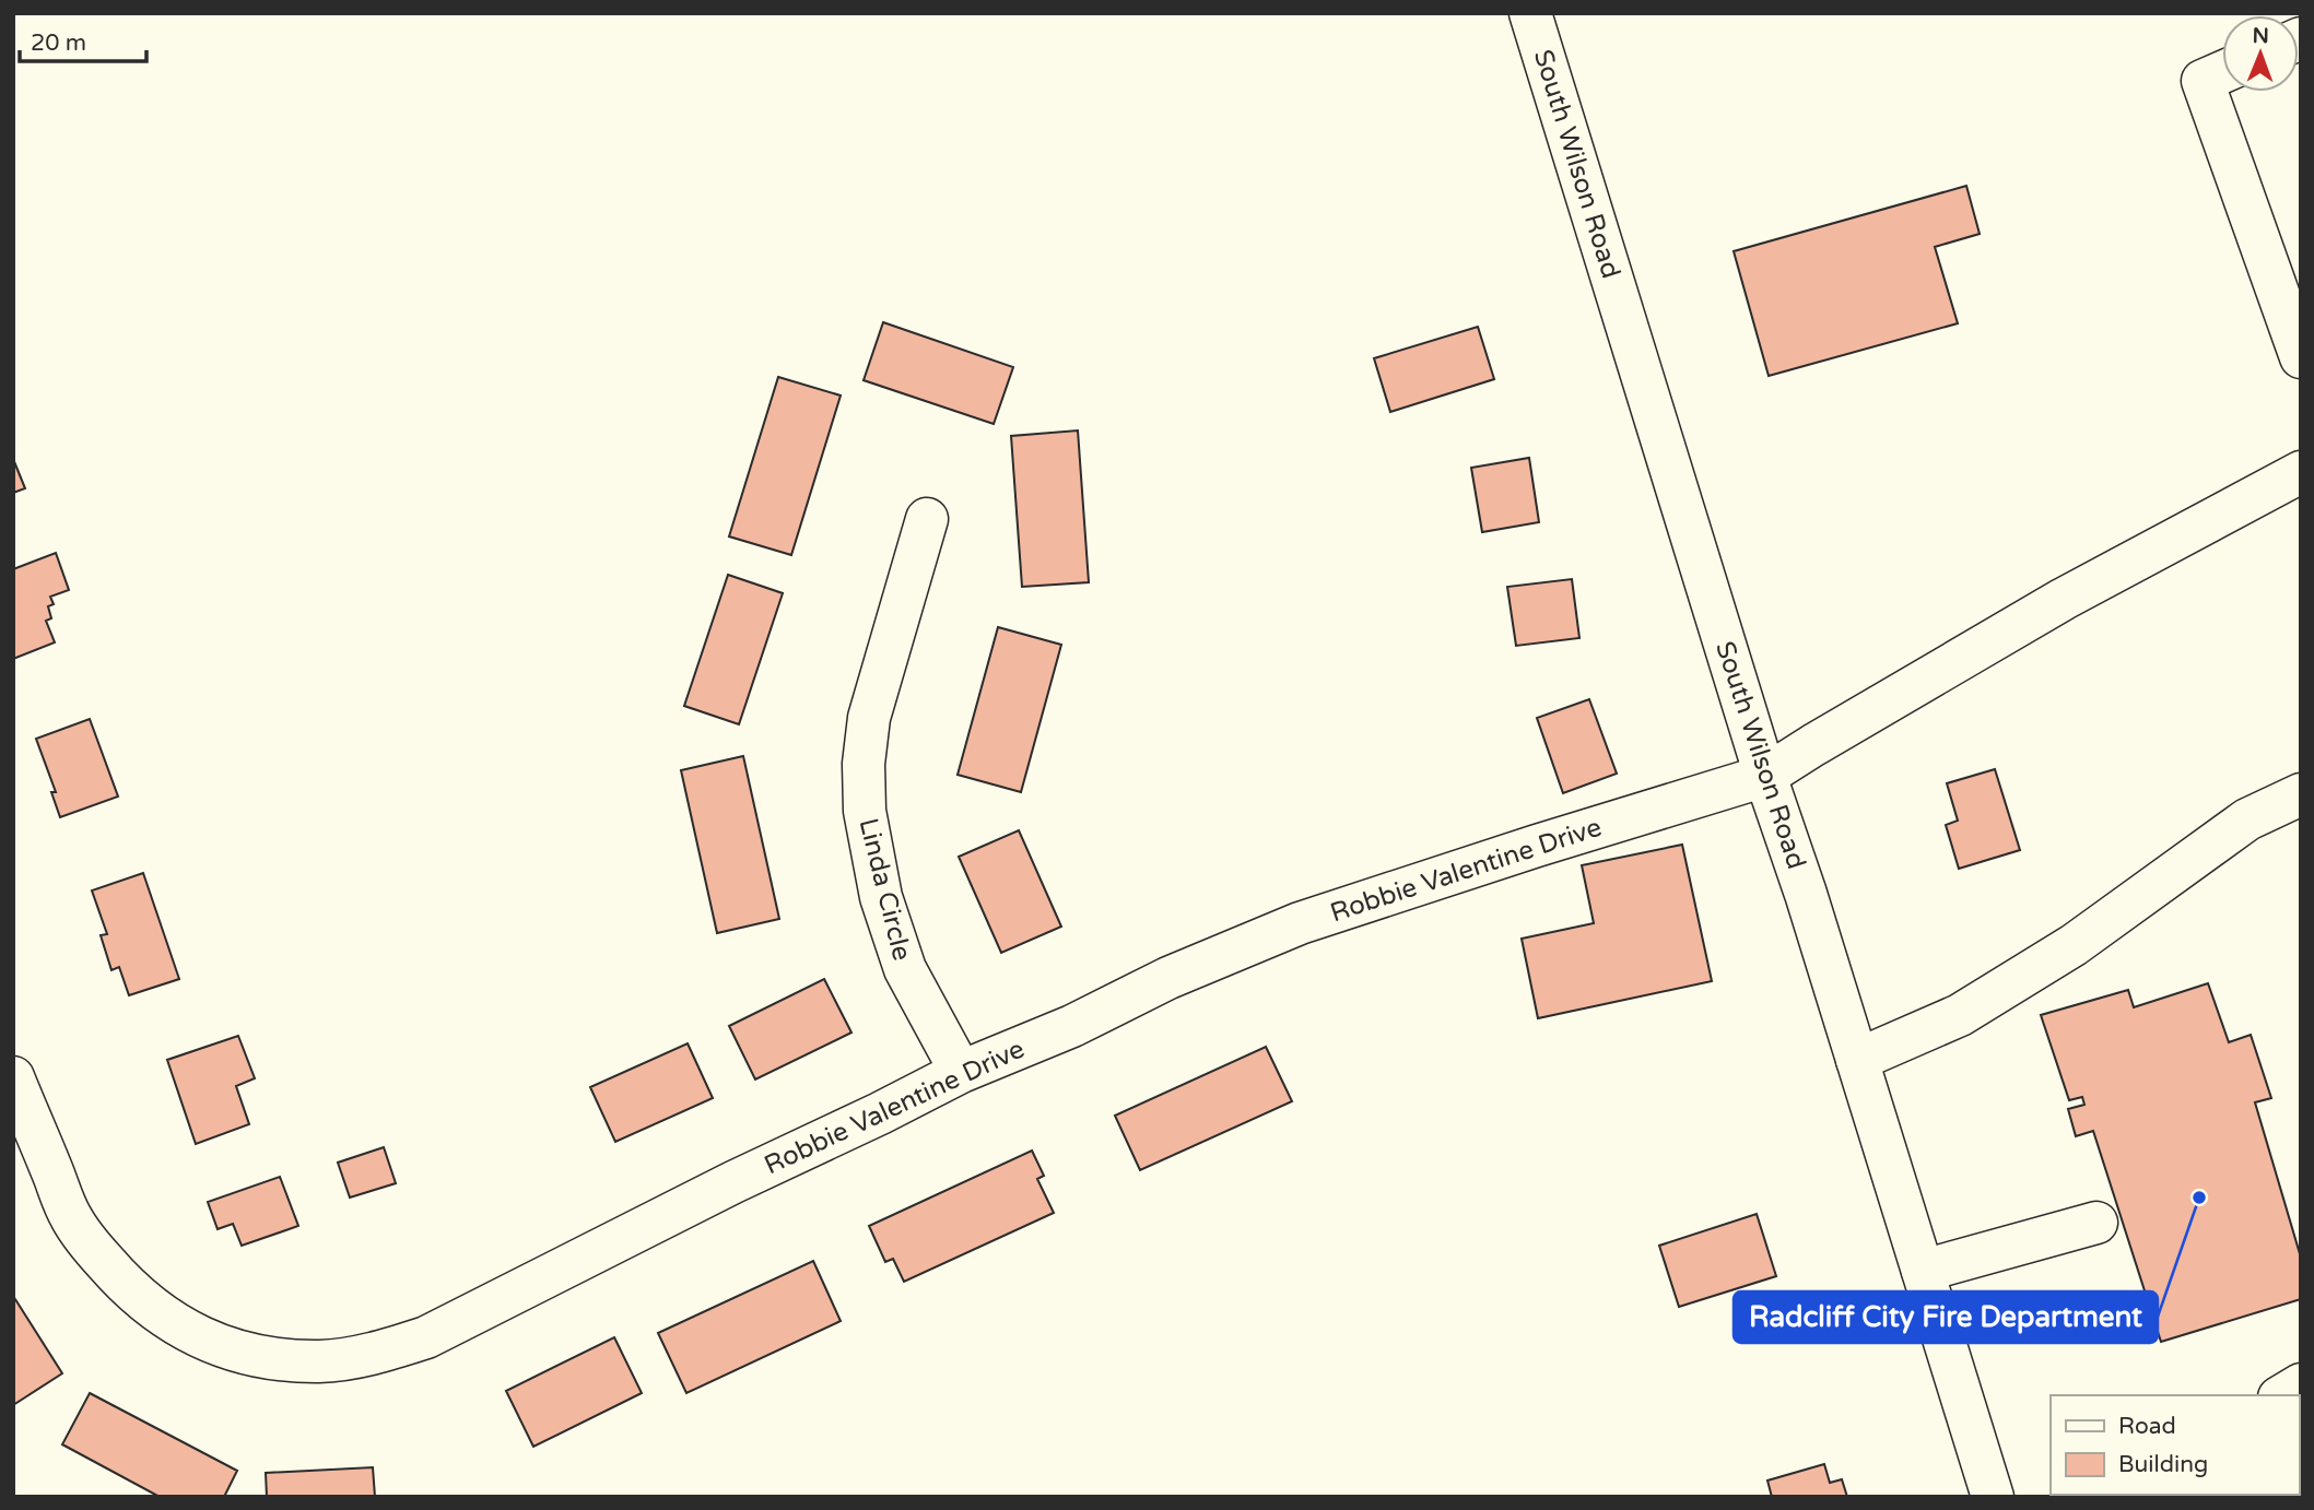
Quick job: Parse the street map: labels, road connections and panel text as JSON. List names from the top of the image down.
{
  "streets": {
    "street": ["South Wilson Road", "Robbie Valentine Drive", "Linda Circle"]
  },
  "crossings": [
    ["South Wilson Road", "Robbie Valentine Drive"],
    ["Robbie Valentine Drive", "Linda Circle"]
  ],
  "places": ["Radcliff City Fire Department"],
  "legend": ["Road", "Building"],
  "scale_bar": "20 m",
  "north": "top"
}
